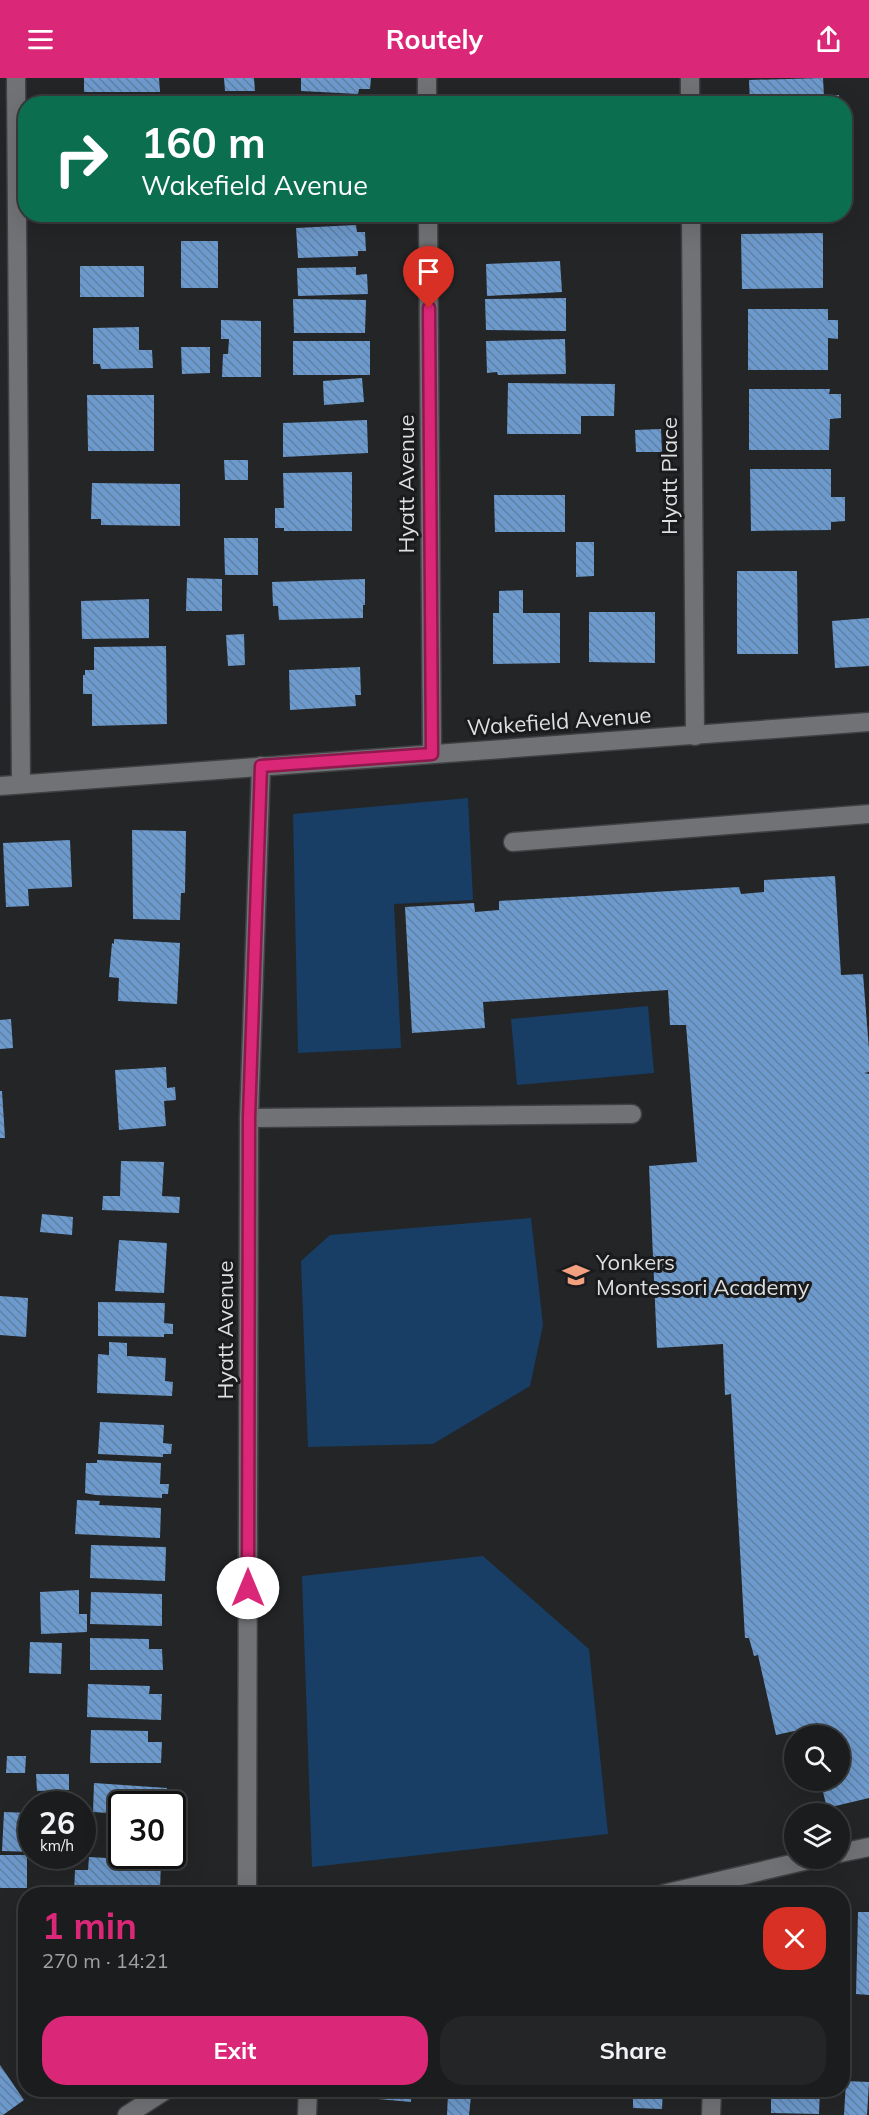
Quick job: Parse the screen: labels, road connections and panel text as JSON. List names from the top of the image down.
{
  "streets": {
    "street": ["Hyatt Place", "Hyatt Avenue", "Wakefield Avenue"]
  },
  "crossings": [
    ["Hyatt Place", "Wakefield Avenue"],
    ["Hyatt Avenue", "Wakefield Avenue"]
  ],
  "places": {
    "school or university": ["Yonkers Montessori Academy"]
  },
  "page": {
    "header": "Routely",
    "turn": ["160 m", "Wakefield Avenue"],
    "speed": "26 km/h",
    "limit": "30",
    "heading": ["1 min", "270 m · 14:21"],
    "buttons": ["Exit", "Share"]
  }
}
